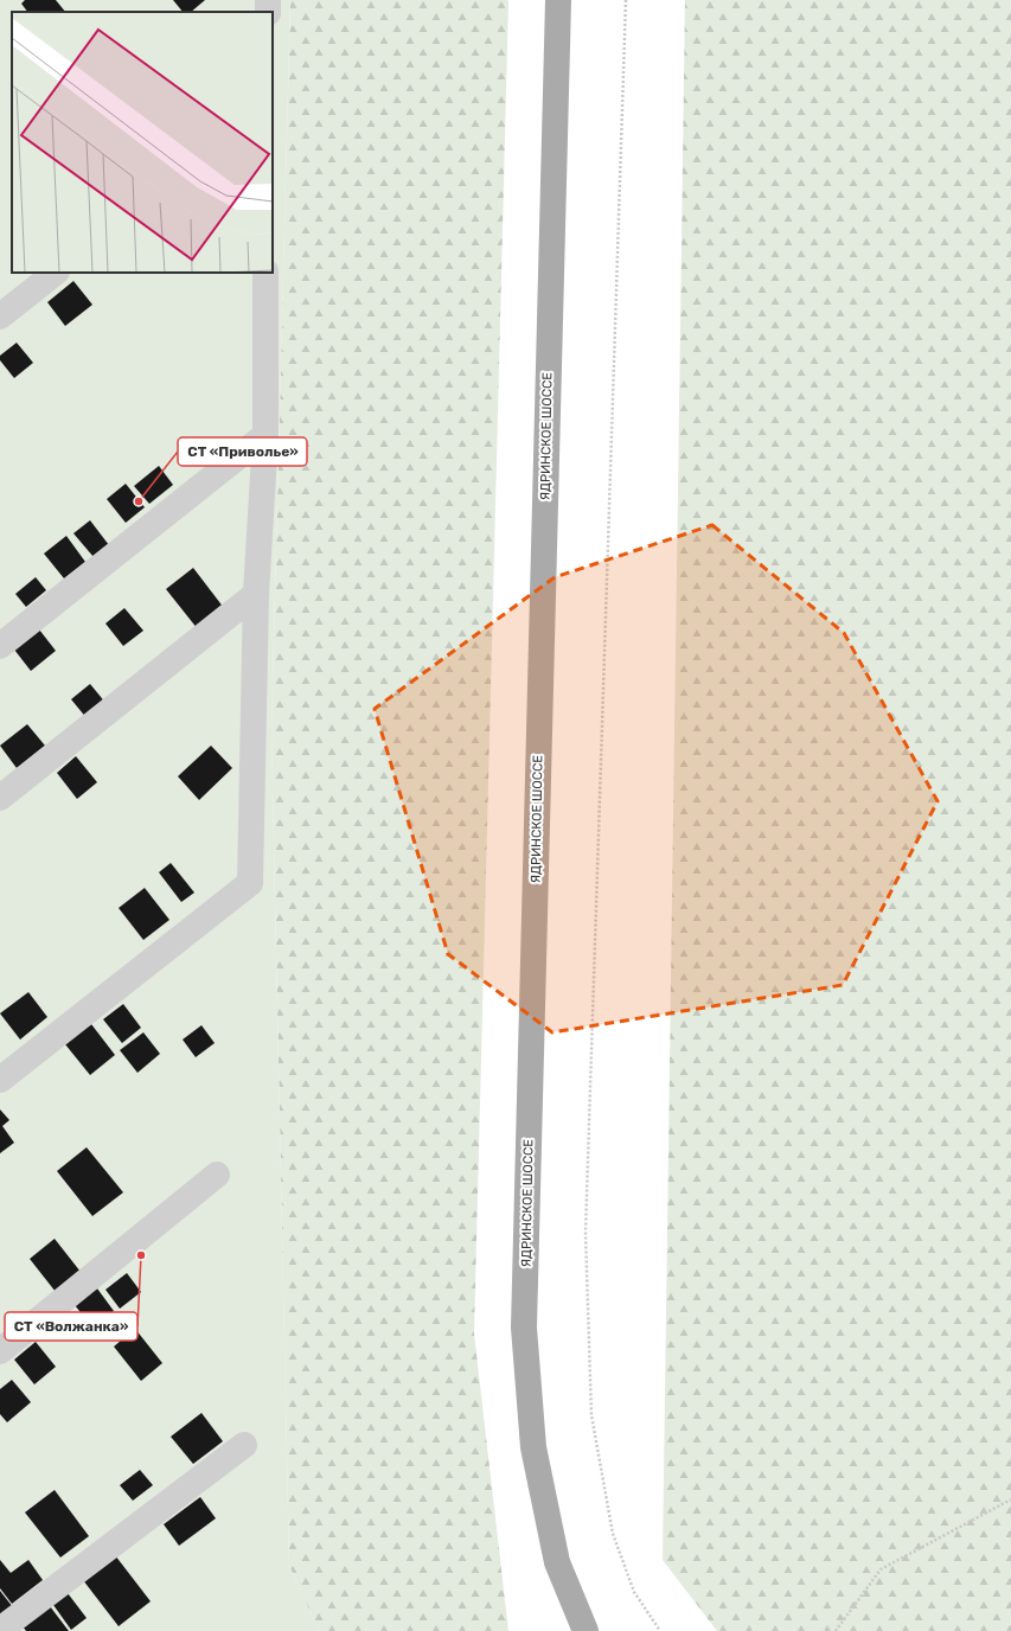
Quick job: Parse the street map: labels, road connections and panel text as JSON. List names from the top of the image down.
{
  "streets": {
    "main road": ["ЯДРИНСКОЕ ШОССЕ"]
  },
  "places": ["СТ «Приволье»", "СТ «Волжанка»"]
}
